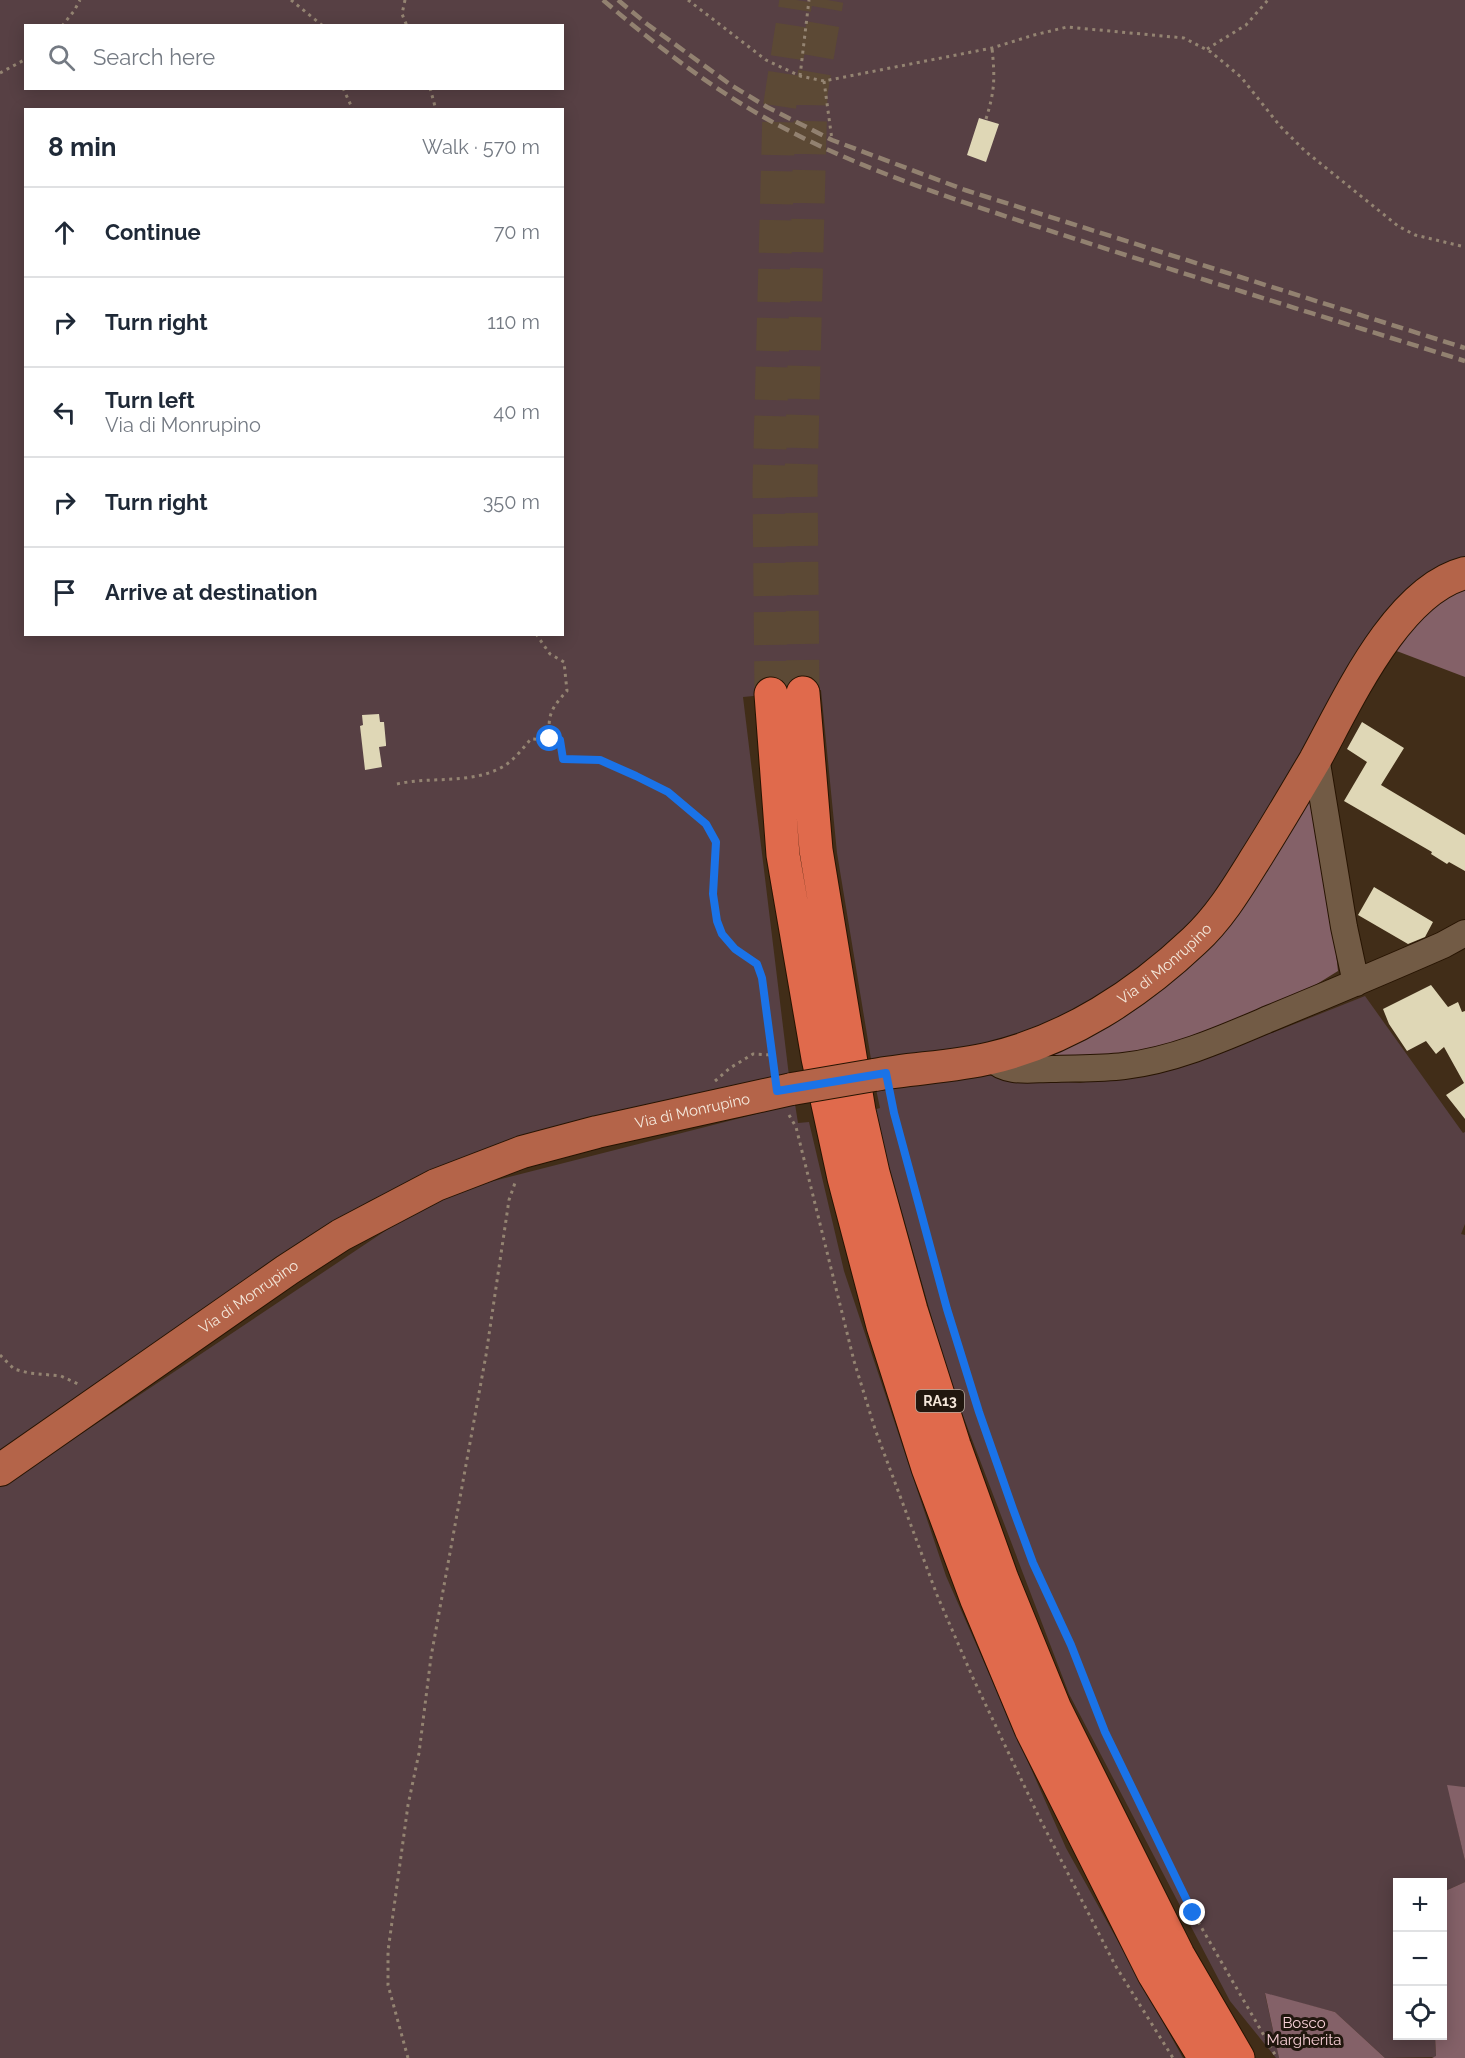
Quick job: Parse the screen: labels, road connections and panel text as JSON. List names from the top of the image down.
{
  "streets": {
    "highway": ["RA13"],
    "main road": ["Via di Monrupino"]
  },
  "parks": ["Bosco Margherita"],
  "page": {
    "search": "Search here",
    "heading": ["8 min", "Walk · 570 m"],
    "list": [
      ["Continue", "70 m"],
      ["Turn right", "110 m"],
      ["Turn left", "Via di Monrupino", "40 m"],
      ["Turn right", "350 m"],
      "Arrive at destination"
    ],
    "map_buttons": ["+", "−"]
  }
}
